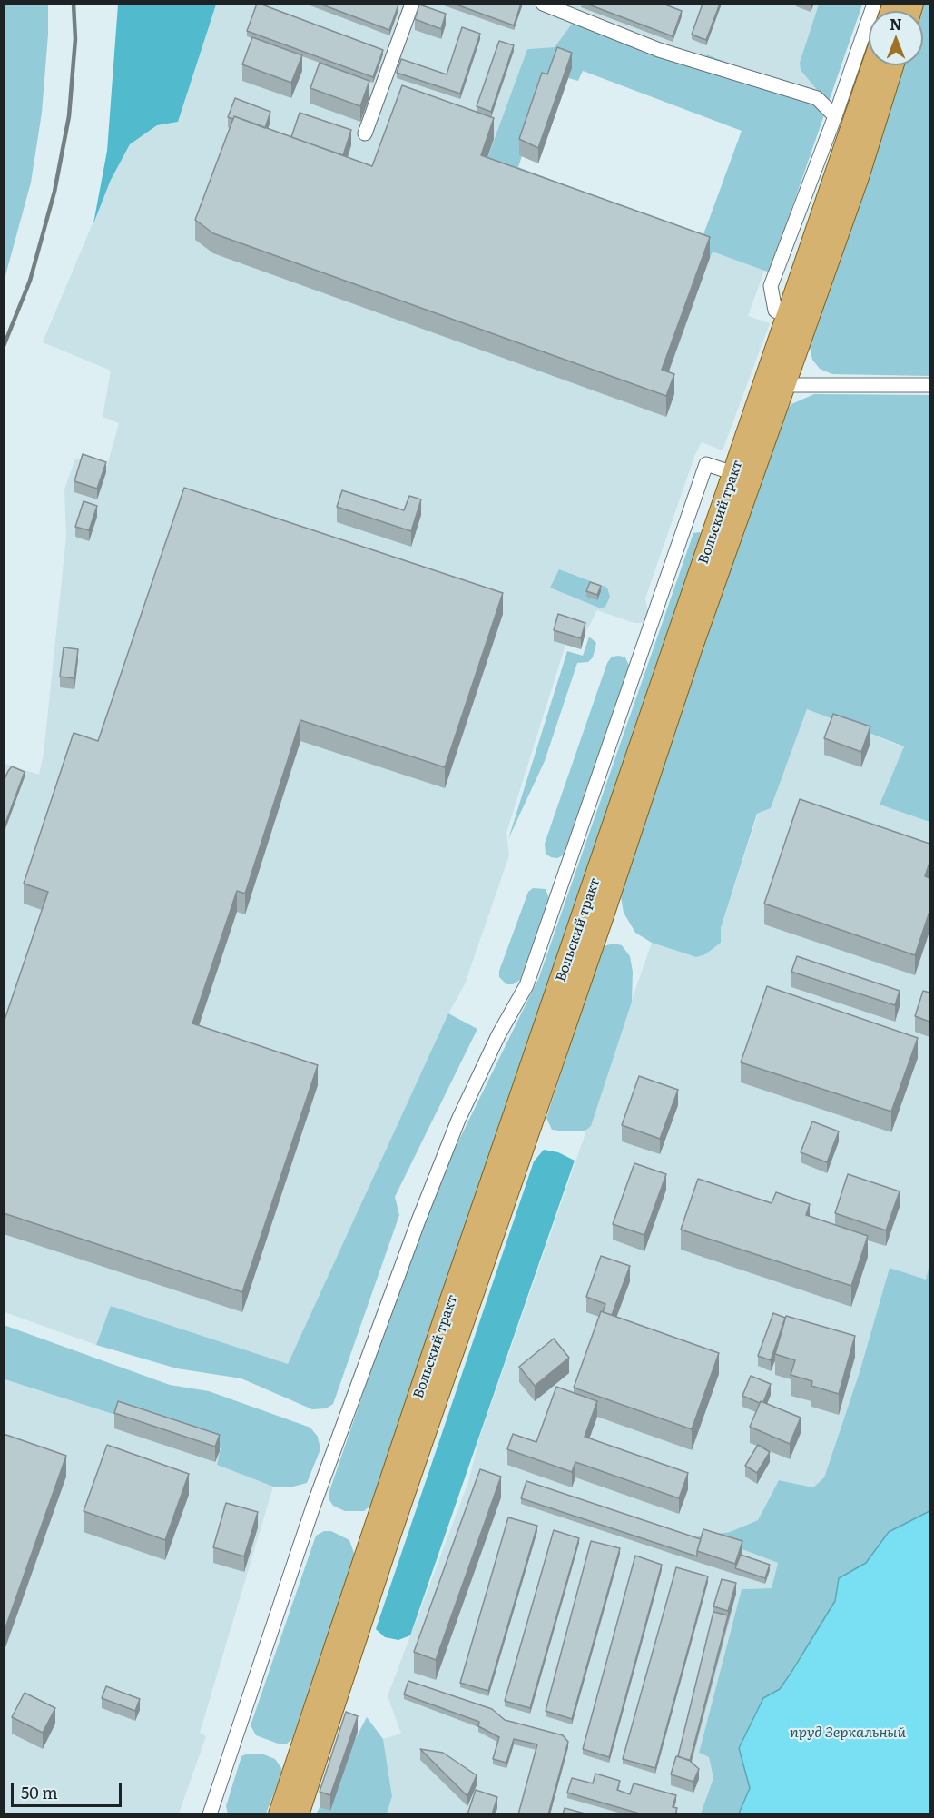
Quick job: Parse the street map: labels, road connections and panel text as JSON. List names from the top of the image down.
{
  "streets": {
    "main road": ["Вольский тракт"]
  },
  "water": ["пруд Зеркальный"],
  "scale_bar": "50 m",
  "north": "top"
}
